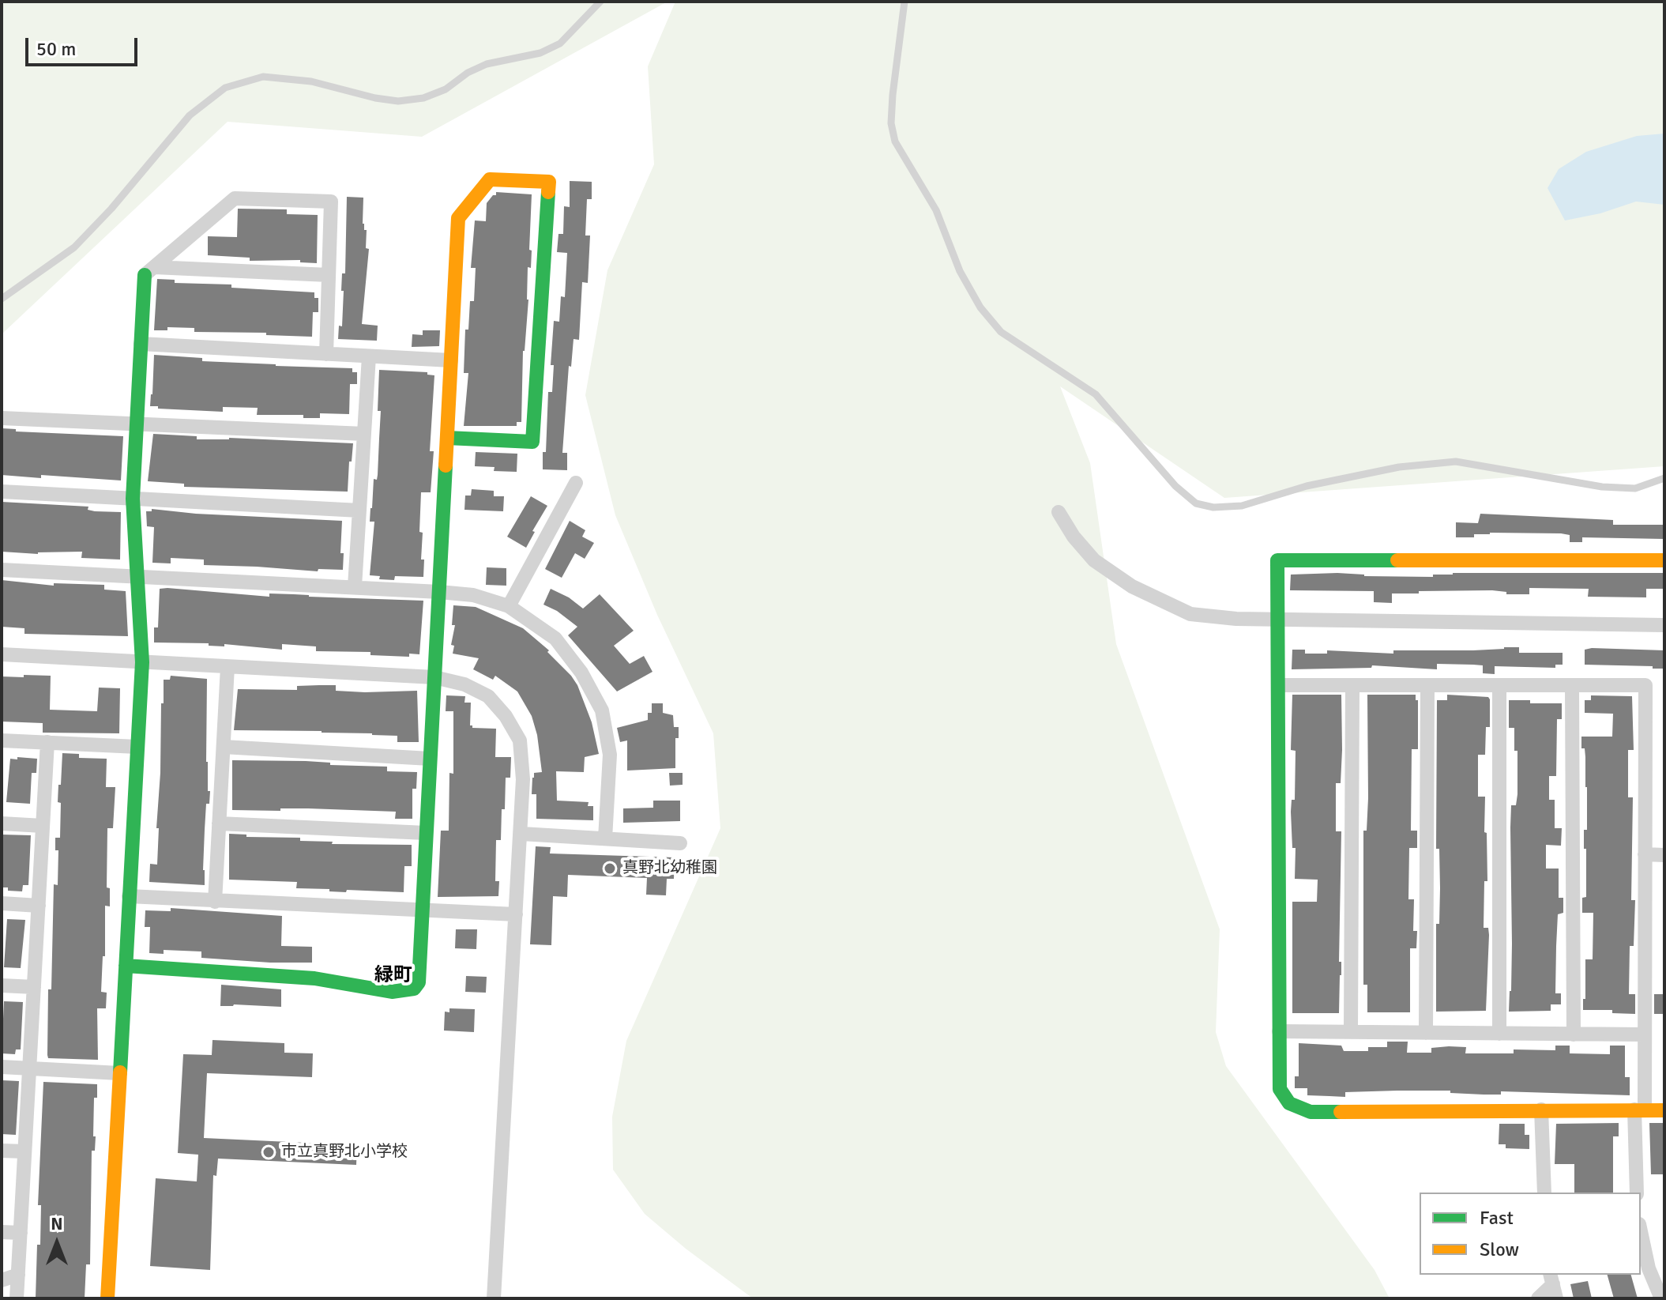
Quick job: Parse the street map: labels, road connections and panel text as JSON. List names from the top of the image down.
{
  "districts": ["緑町"],
  "places": ["真野北幼稚園", "市立真野北小学校"],
  "legend": ["Fast", "Slow"],
  "scale_bar": "50 m",
  "north": "top"
}
